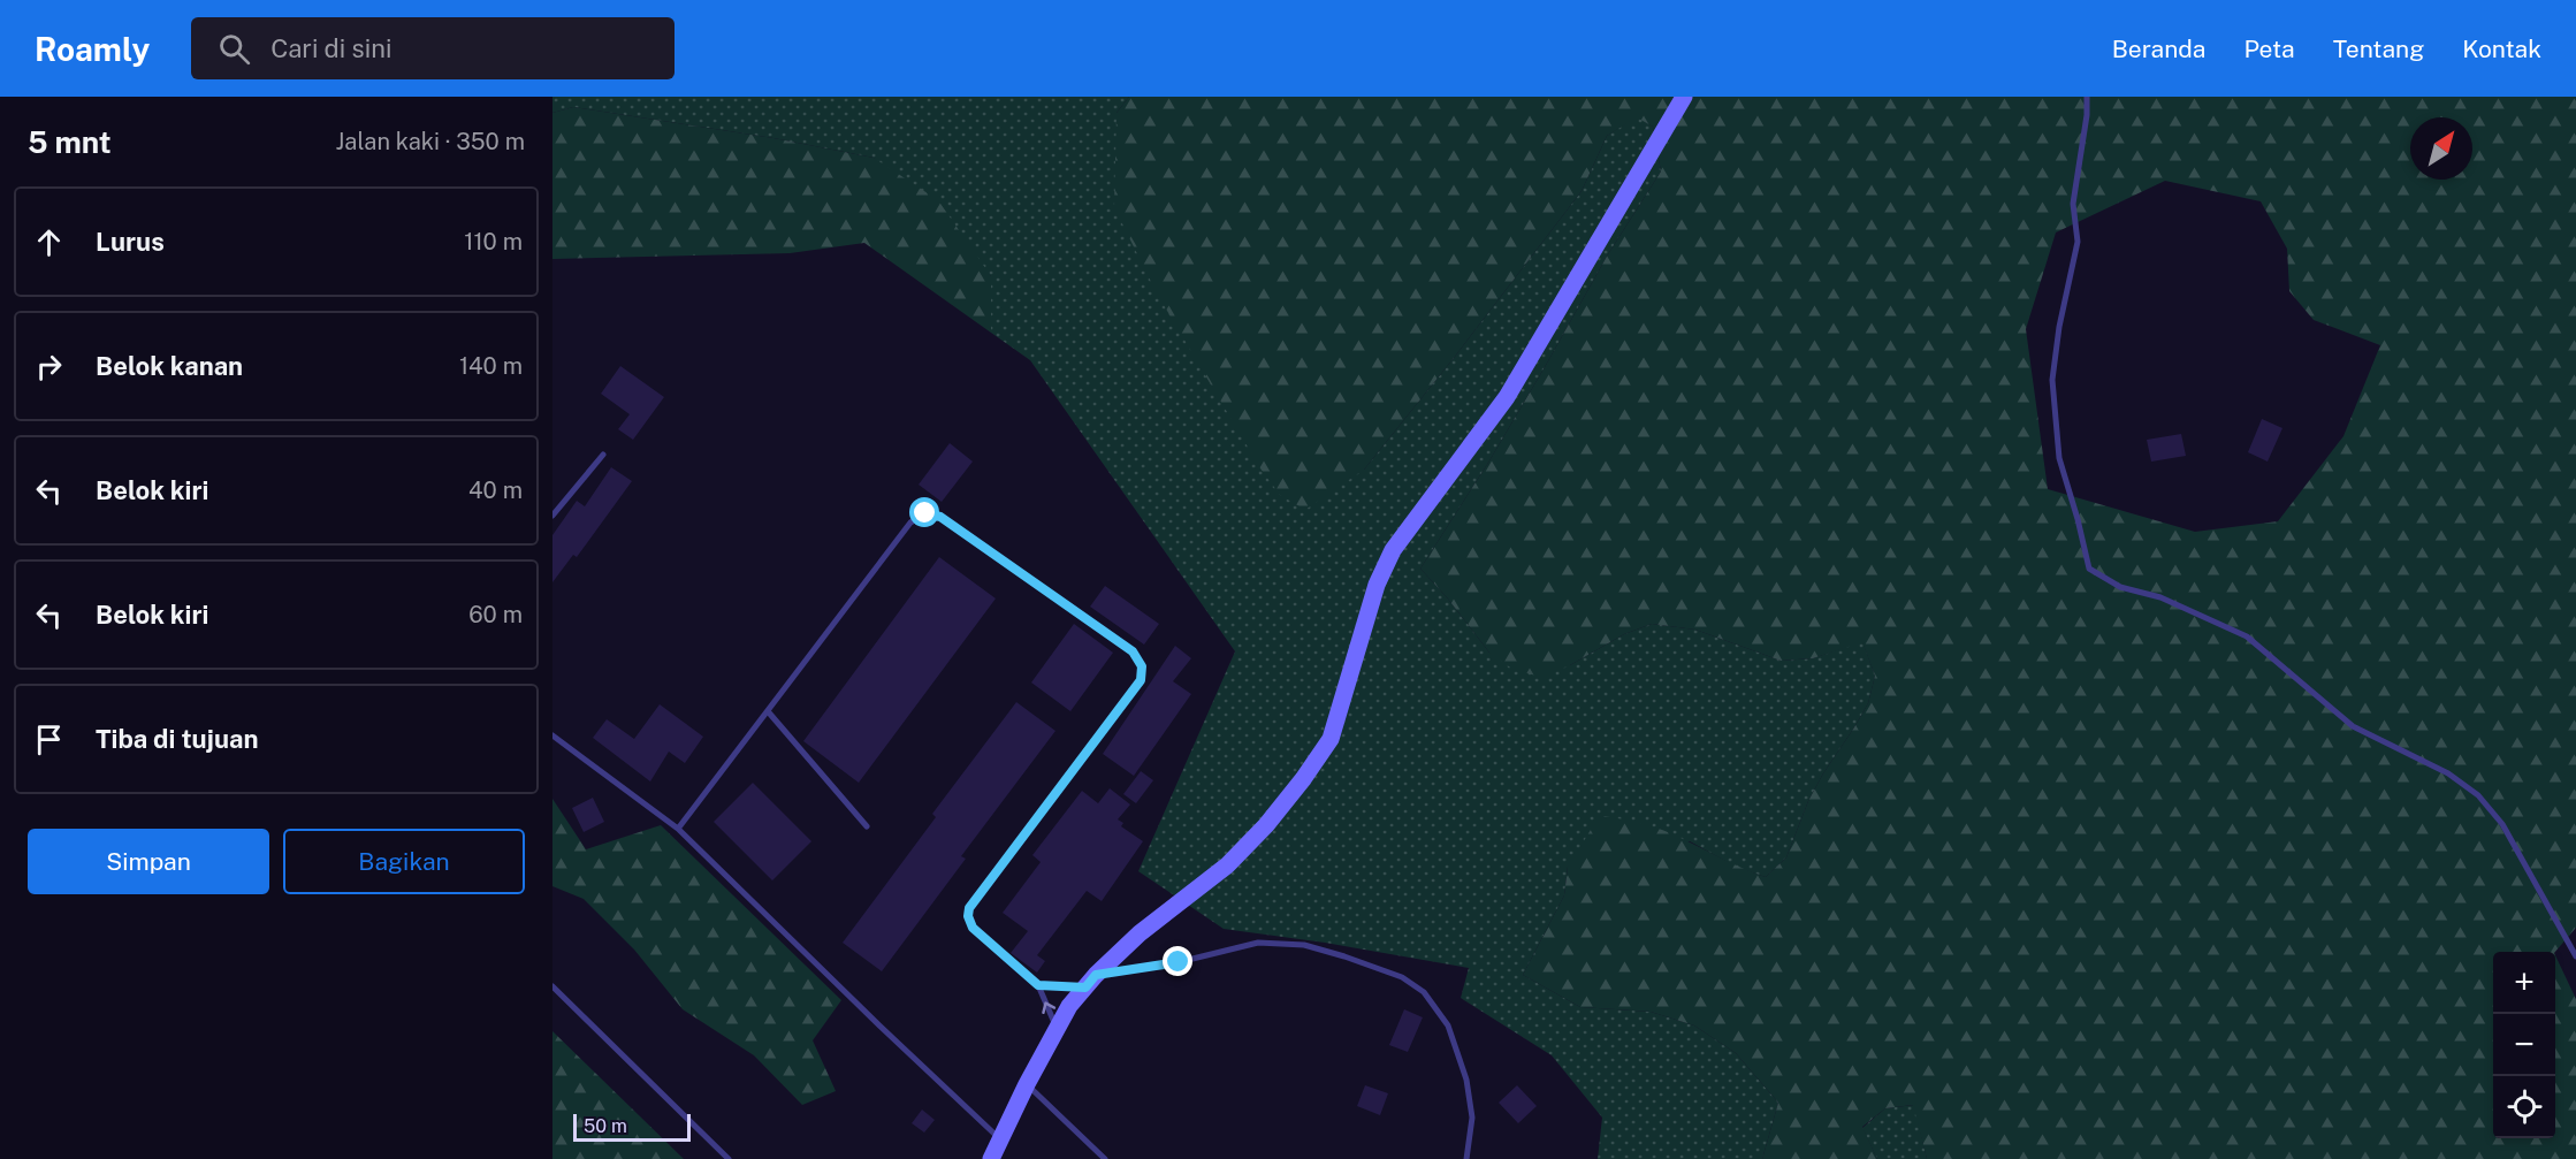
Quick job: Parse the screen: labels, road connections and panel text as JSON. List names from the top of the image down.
{
  "scale_bar": "50 m",
  "north": "top right",
  "page": {
    "header": "Roamly",
    "search": "Cari di sini",
    "nav": [
      "Beranda",
      "Peta",
      "Tentang",
      "Kontak"
    ],
    "heading": ["5 mnt", "Jalan kaki · 350 m"],
    "list": [
      ["Lurus", "110 m"],
      ["Belok kanan", "140 m"],
      ["Belok kiri", "40 m"],
      ["Belok kiri", "60 m"],
      "Tiba di tujuan"
    ],
    "buttons": ["Simpan", "Bagikan"],
    "map_buttons": ["+", "−"],
    "scale": "50 m"
  }
}
